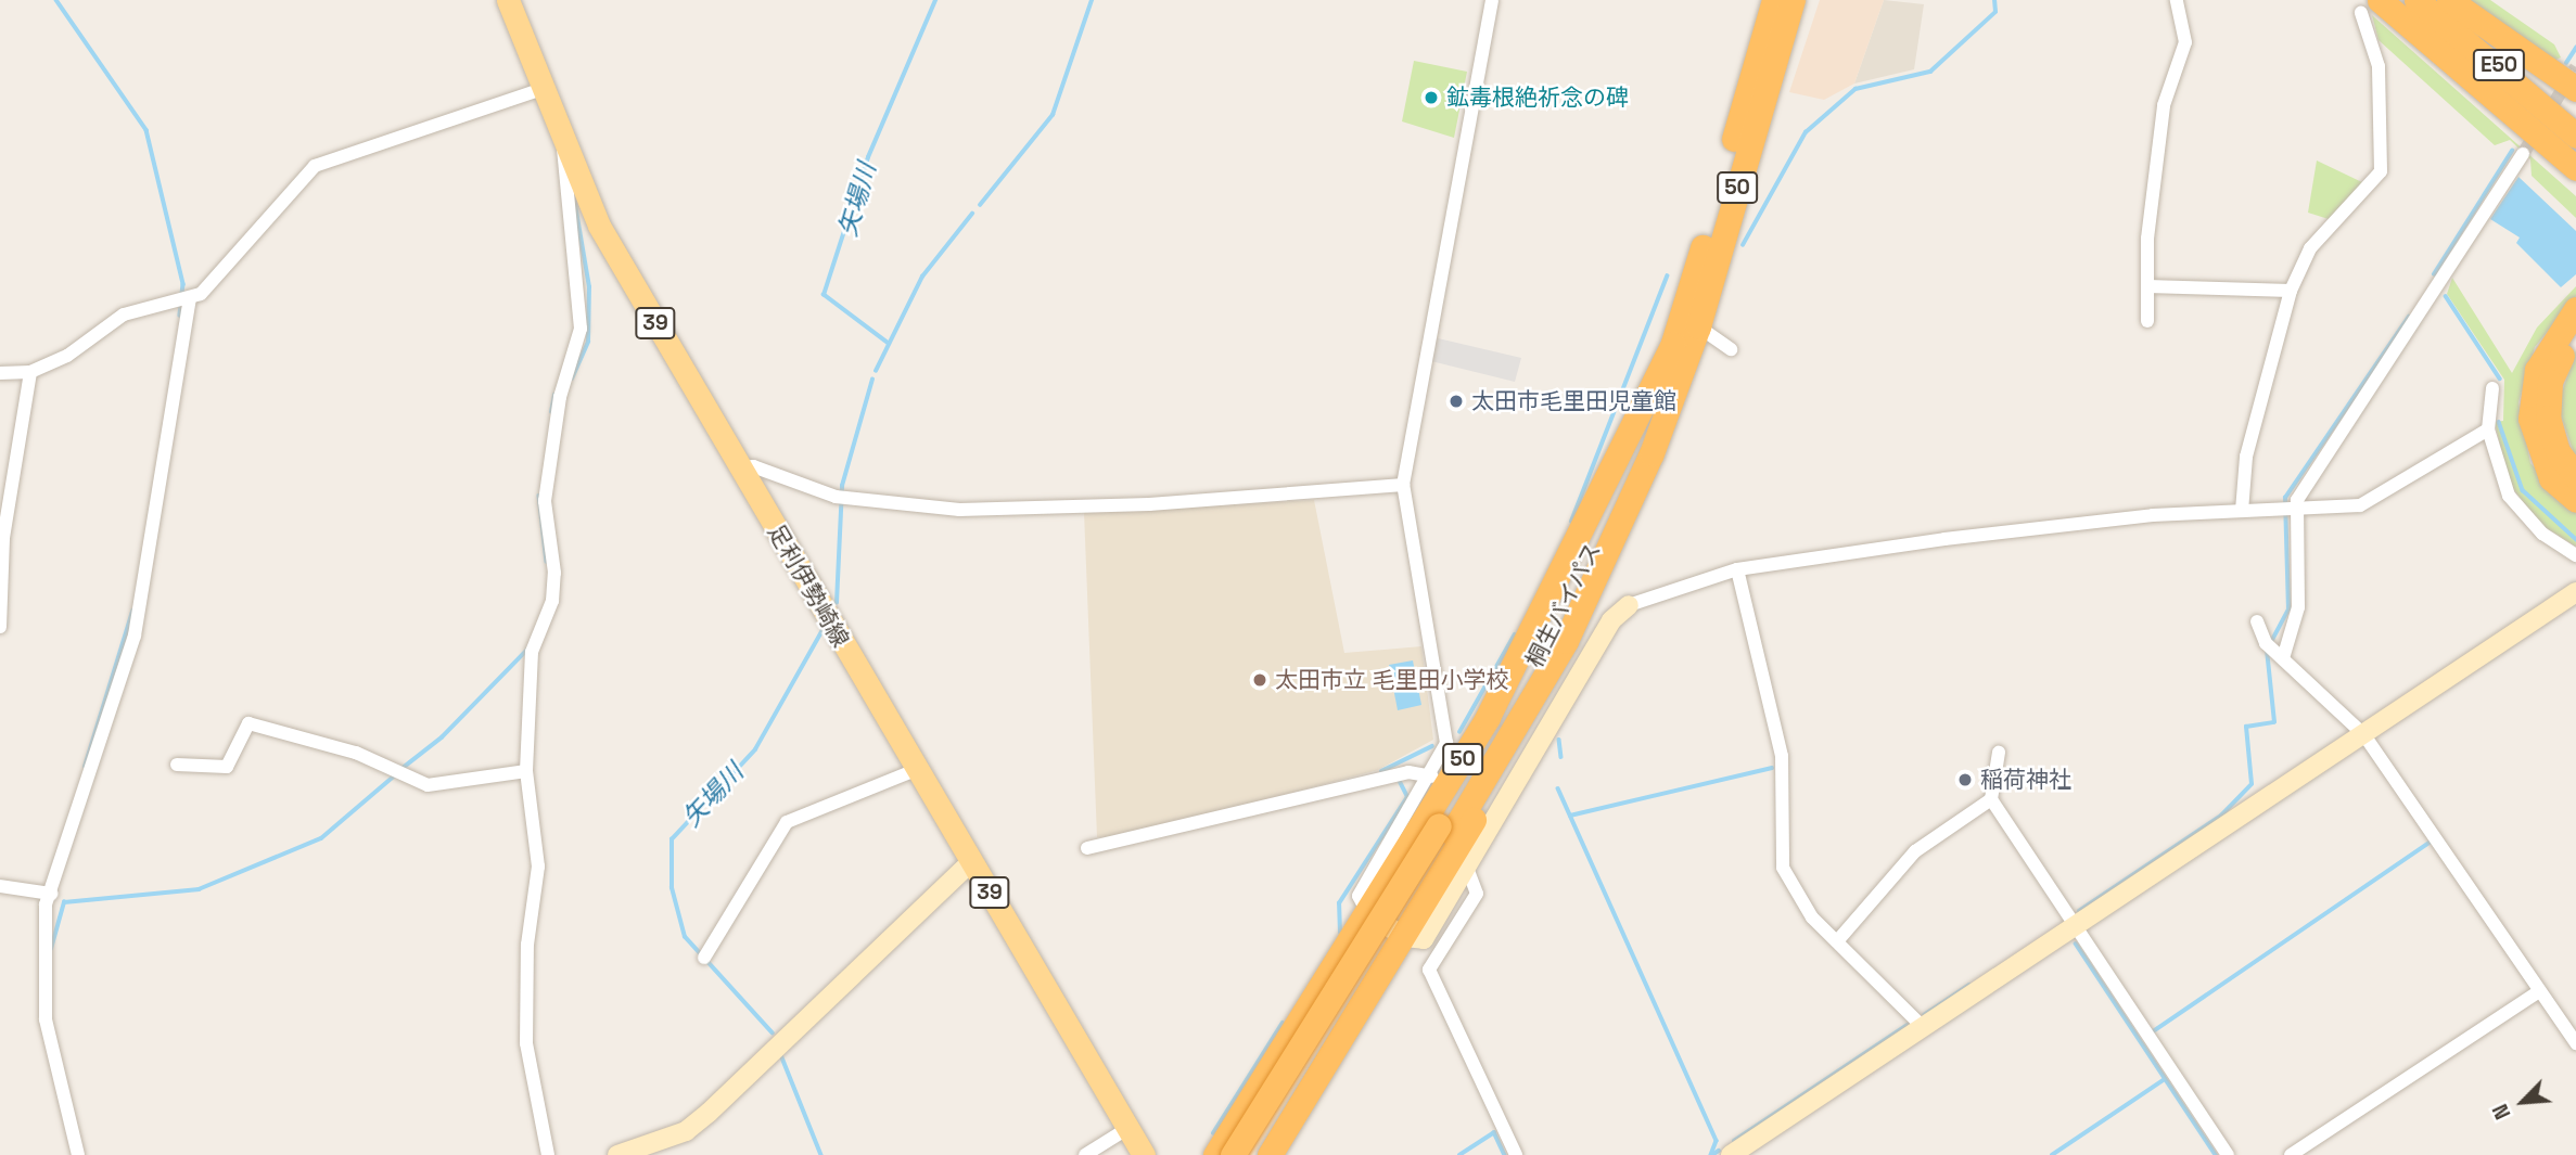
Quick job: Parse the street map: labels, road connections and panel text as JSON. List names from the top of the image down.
{
  "streets": {
    "highway": ["E50", "50", "桐生バイパス"],
    "main road": ["39", "足利伊勢崎線"]
  },
  "crossings": [
    ["50", "桐生バイパス"]
  ],
  "water": ["矢場川"],
  "places": [
    "鉱毒根絶祈念の碑",
    "太田市毛里田児童館",
    "太田市立 毛里田小学校",
    "稲荷神社"
  ],
  "north": "bottom left"
}
